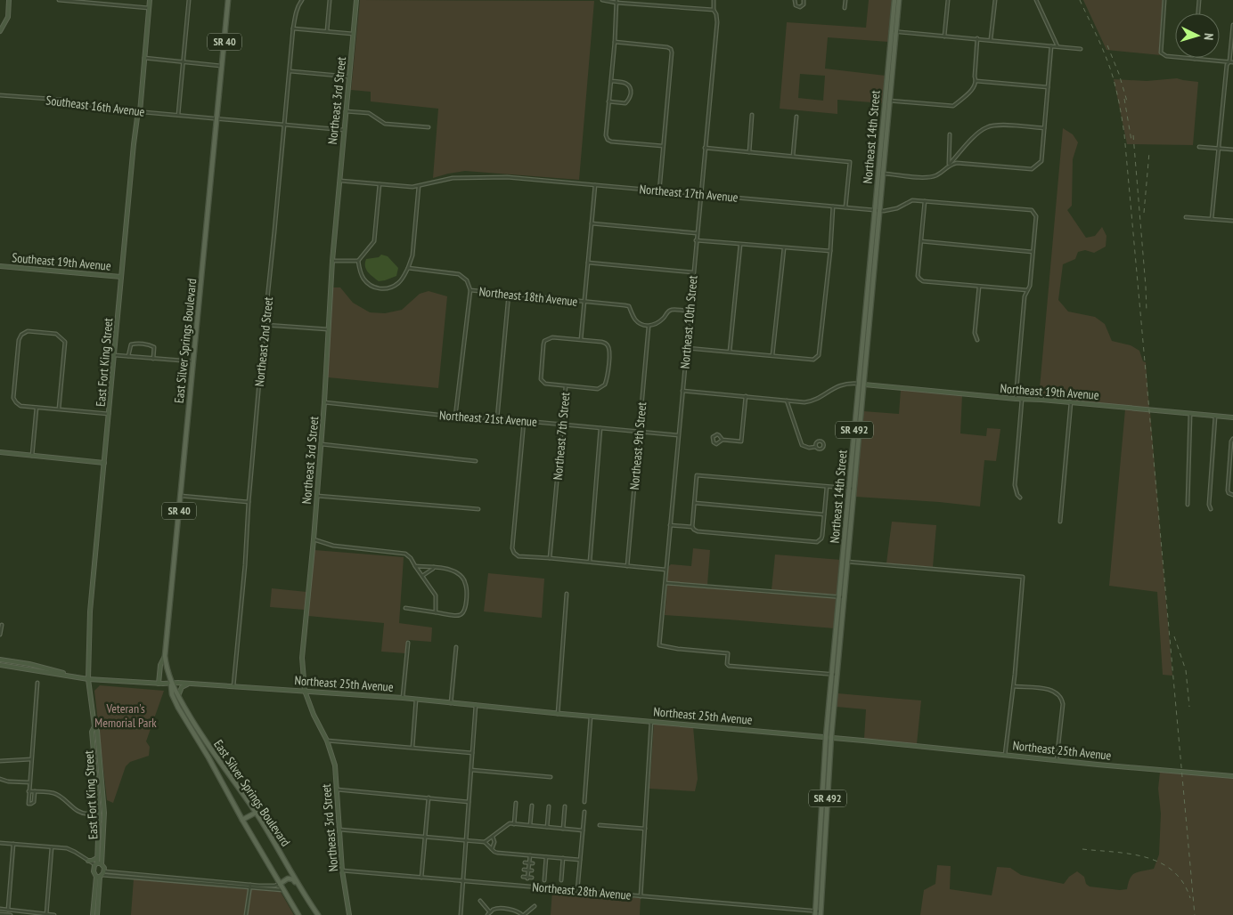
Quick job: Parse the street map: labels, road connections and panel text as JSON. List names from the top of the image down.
{
  "streets": {
    "main road": [
      "SR 40",
      "Northeast 14th Street",
      "East Silver Springs Boulevard",
      "SR 492"
    ],
    "street": [
      "Northeast 3rd Street",
      "Southeast 16th Avenue",
      "Northeast 17th Avenue",
      "Southeast 19th Avenue",
      "Northeast 18th Avenue",
      "Northeast 10th Street",
      "Northeast 2nd Street",
      "East Fort King Street",
      "Northeast 19th Avenue",
      "Northeast 21st Avenue",
      "Northeast 7th Street",
      "Northeast 9th Street",
      "Northeast 25th Avenue",
      "Northeast 28th Avenue"
    ]
  },
  "crossings": [
    ["Northeast 3rd Street", "Southeast 16th Avenue"],
    ["Northeast 3rd Street", "Northeast 17th Avenue"],
    ["Northeast 3rd Street", "Northeast 21st Avenue"],
    ["Northeast 3rd Street", "Northeast 25th Avenue"],
    ["Northeast 3rd Street", "Northeast 28th Avenue"],
    ["Southeast 16th Avenue", "East Silver Springs Boulevard"],
    ["Southeast 16th Avenue", "Northeast 2nd Street"],
    ["Southeast 16th Avenue", "East Fort King Street"],
    ["Northeast 14th Street", "Northeast 17th Avenue"],
    ["Northeast 14th Street", "Northeast 10th Street"],
    ["Northeast 14th Street", "Northeast 19th Avenue"],
    ["Northeast 14th Street", "Northeast 25th Avenue"],
    ["Northeast 14th Street", "Northeast 28th Avenue"],
    ["Northeast 17th Avenue", "Northeast 10th Street"],
    ["Southeast 19th Avenue", "East Fort King Street"],
    ["Northeast 18th Avenue", "Northeast 9th Street"],
    ["Northeast 10th Street", "Northeast 21st Avenue"],
    ["East Silver Springs Boulevard", "Northeast 25th Avenue"],
    ["Northeast 2nd Street", "Northeast 25th Avenue"],
    ["East Fort King Street", "Northeast 25th Avenue"],
    ["Northeast 21st Avenue", "Northeast 7th Street"],
    ["Northeast 21st Avenue", "Northeast 9th Street"]
  ],
  "parks": ["Veteran's Memorial Park"],
  "north": "right"
}
